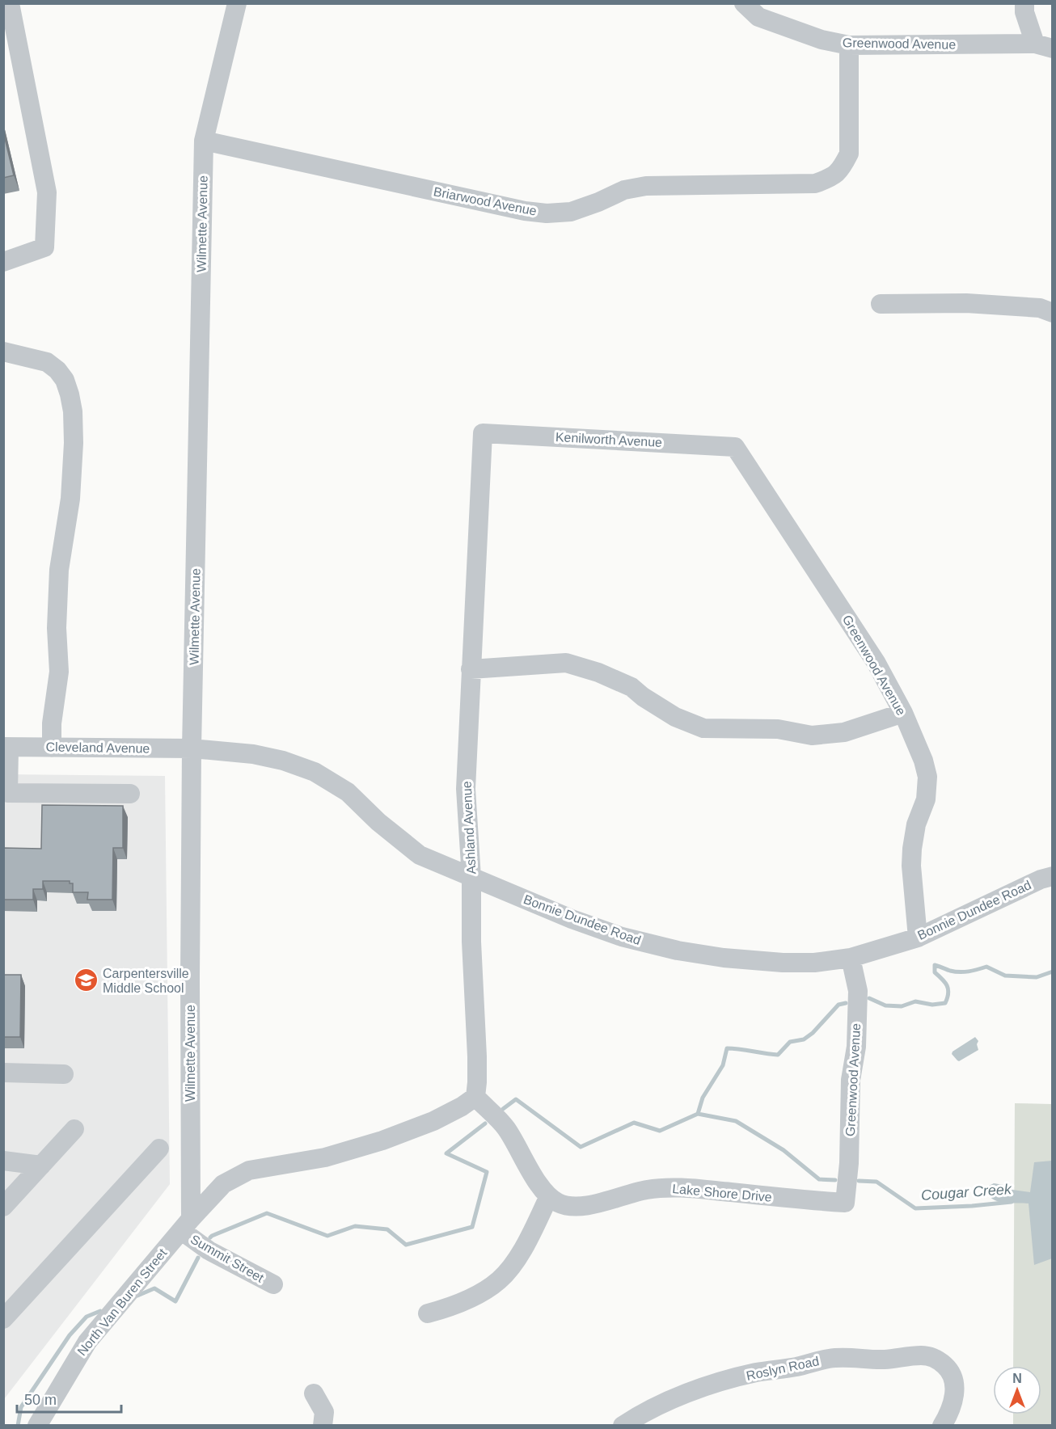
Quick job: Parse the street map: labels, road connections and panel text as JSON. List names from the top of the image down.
{
  "streets": {
    "street": [
      "Greenwood Avenue",
      "Briarwood Avenue",
      "Wilmette Avenue",
      "Kenilworth Avenue",
      "Cleveland Avenue",
      "Ashland Avenue",
      "Bonnie Dundee Road",
      "Lake Shore Drive",
      "Summit Street",
      "North Van Buren Street",
      "Roslyn Road"
    ]
  },
  "crossings": [
    ["Greenwood Avenue", "Briarwood Avenue"],
    ["Greenwood Avenue", "Kenilworth Avenue"],
    ["Greenwood Avenue", "Bonnie Dundee Road"],
    ["Greenwood Avenue", "Lake Shore Drive"],
    ["Briarwood Avenue", "Wilmette Avenue"],
    ["Wilmette Avenue", "Cleveland Avenue"],
    ["Wilmette Avenue", "Bonnie Dundee Road"],
    ["Wilmette Avenue", "Summit Street"],
    ["Wilmette Avenue", "North Van Buren Street"],
    ["Kenilworth Avenue", "Ashland Avenue"],
    ["Cleveland Avenue", "Bonnie Dundee Road"],
    ["Ashland Avenue", "Bonnie Dundee Road"],
    ["Ashland Avenue", "North Van Buren Street"],
    ["Summit Street", "North Van Buren Street"]
  ],
  "water": ["Cougar Creek"],
  "places": {
    "school or university": ["Carpentersville Middle School"]
  },
  "scale_bar": "50 m",
  "north": "top"
}
